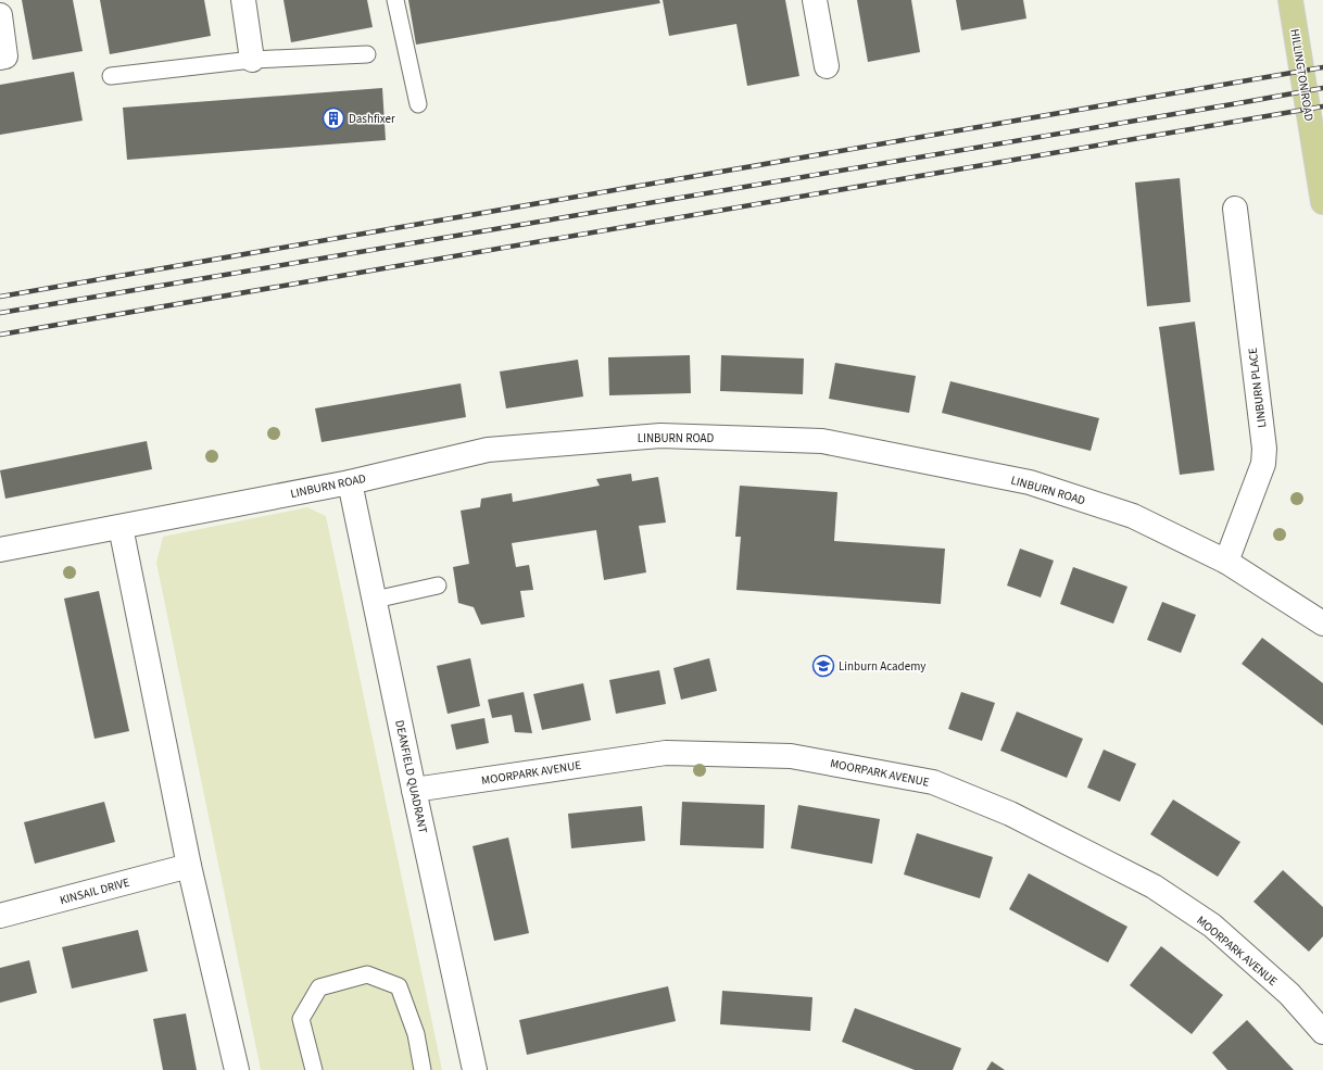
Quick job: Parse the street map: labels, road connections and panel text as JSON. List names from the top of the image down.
{
  "streets": {
    "main road": ["HILLINGTON ROAD"],
    "street": [
      "LINBURN PLACE",
      "LINBURN ROAD",
      "MOORPARK AVENUE",
      "DEANFIELD QUADRANT",
      "KINSAIL DRIVE"
    ]
  },
  "crossings": [
    ["LINBURN PLACE", "LINBURN ROAD"],
    ["LINBURN ROAD", "DEANFIELD QUADRANT"],
    ["MOORPARK AVENUE", "DEANFIELD QUADRANT"]
  ],
  "places": {
    "building": ["Dashfixer"],
    "school or university": ["Linburn Academy"]
  }
}
